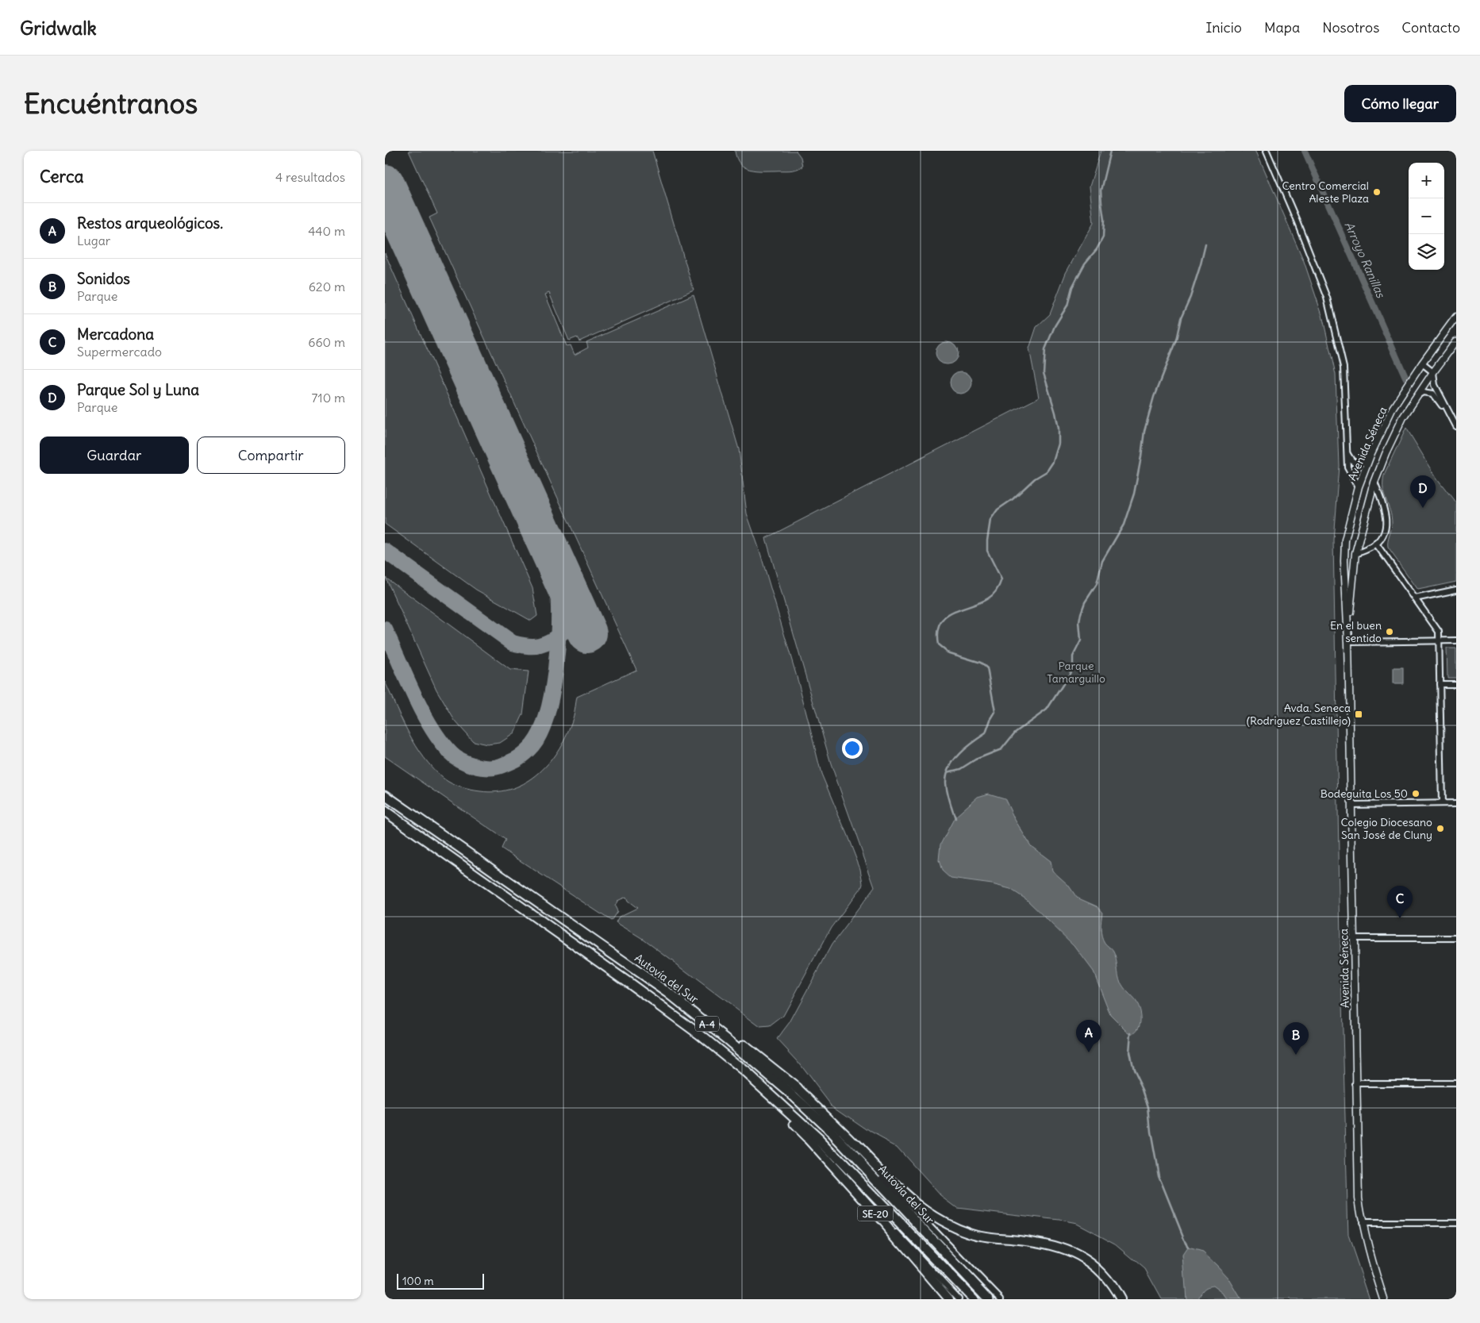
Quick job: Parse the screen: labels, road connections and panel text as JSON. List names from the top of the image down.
{
  "streets": {
    "highway": ["Autovía del Sur", "A-4", "SE-20"],
    "street": ["Avenida Séneca"]
  },
  "water": ["Arroyo Ranillas"],
  "parks": ["Parque Tamarguillo"],
  "places": {
    "other": [
      "Centro Comercial Aleste Plaza",
      "En el buen sentido",
      "Bodeguita Los 50",
      "Colegio Diocesano San José de Cluny"
    ],
    "transit": ["Avda. Seneca (Rodriguez Castillejo)"]
  },
  "scale_bar": "100 m",
  "page": {
    "header": "Gridwalk",
    "nav": [
      "Inicio",
      "Mapa",
      "Nosotros",
      "Contacto"
    ],
    "buttons": [
      "Cómo llegar",
      ["Guardar", "Compartir"]
    ],
    "title": "Encuéntranos",
    "heading": ["Cerca", "4 resultados"],
    "map_buttons": ["+", "−"],
    "list": [
      {
        "mark": "A",
        "name": "Restos arqueológicos.",
        "note": "Lugar",
        "value": "440 m"
      },
      {
        "mark": "B",
        "name": "Sonidos",
        "note": "Parque",
        "value": "620 m"
      },
      {
        "mark": "C",
        "name": "Mercadona",
        "note": "Supermercado",
        "value": "660 m"
      },
      {
        "mark": "D",
        "name": "Parque Sol y Luna",
        "note": "Parque",
        "value": "710 m"
      }
    ],
    "pins": [
      "D",
      "C",
      "A",
      "B"
    ],
    "scale": "100 m"
  }
}
